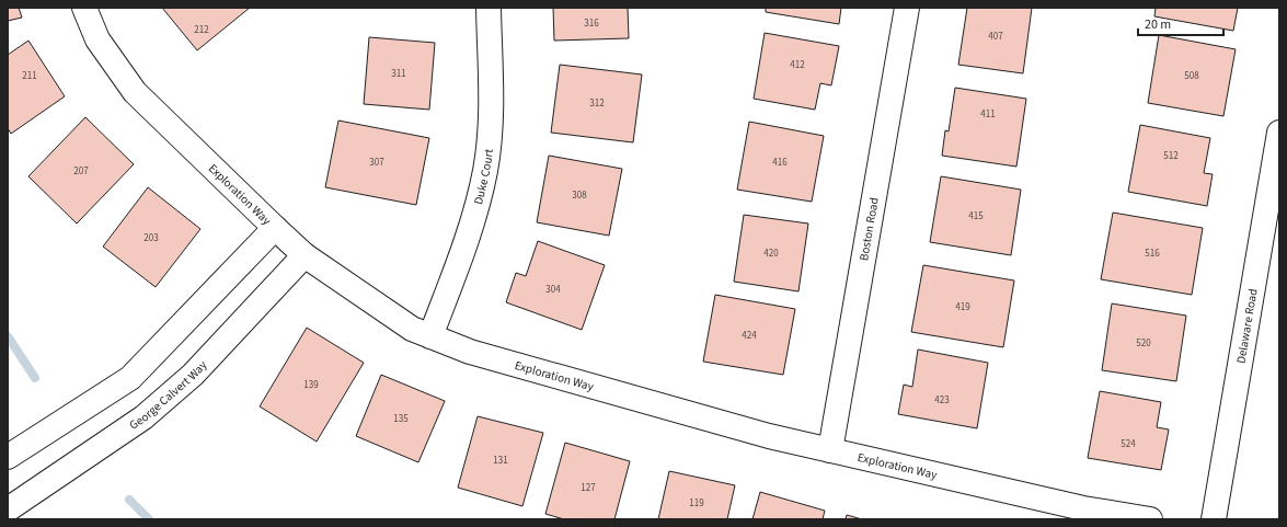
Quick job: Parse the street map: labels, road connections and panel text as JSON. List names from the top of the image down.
{
  "streets": {
    "street": [
      "Duke Court",
      "Exploration Way",
      "Boston Road",
      "Delaware Road",
      "George Calvert Way"
    ]
  },
  "crossings": [
    ["Duke Court", "Exploration Way"],
    ["Exploration Way", "Boston Road"],
    ["Exploration Way", "George Calvert Way"]
  ],
  "house_numbers": [
    "316",
    "212",
    "407",
    "412",
    "311",
    "211",
    "508",
    "312",
    "411",
    "512",
    "307",
    "416",
    "207",
    "308",
    "415",
    "203",
    "420",
    "516",
    "304",
    "419",
    "424",
    "520",
    "139",
    "423",
    "135",
    "524",
    "131",
    "127",
    "119"
  ],
  "scale_bar": "20 m"
}
